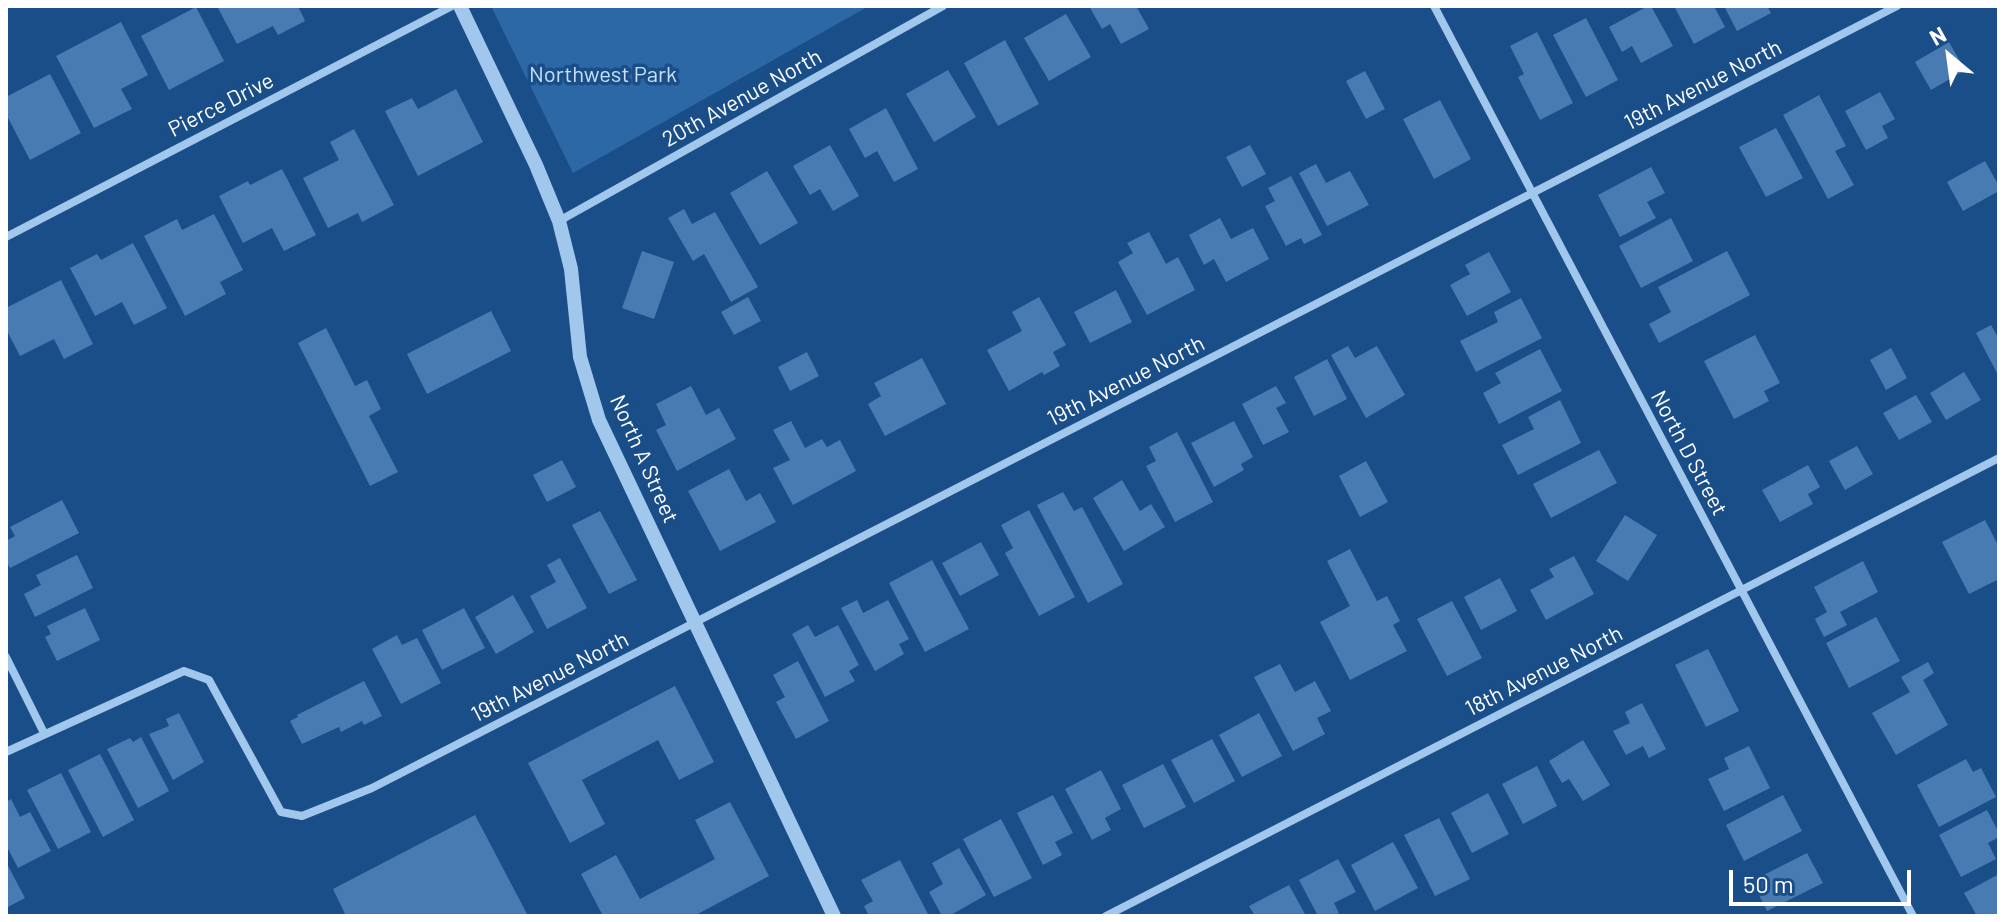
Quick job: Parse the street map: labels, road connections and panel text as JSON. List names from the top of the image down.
{
  "streets": {
    "street": [
      "19th Avenue North",
      "20th Avenue North",
      "Pierce Drive",
      "North D Street",
      "North A Street",
      "18th Avenue North"
    ]
  },
  "crossings": [
    ["19th Avenue North", "North D Street"],
    ["19th Avenue North", "North A Street"],
    ["20th Avenue North", "North A Street"],
    ["North D Street", "18th Avenue North"]
  ],
  "parks": ["Northwest Park"],
  "scale_bar": "50 m",
  "north": "top left"
}
